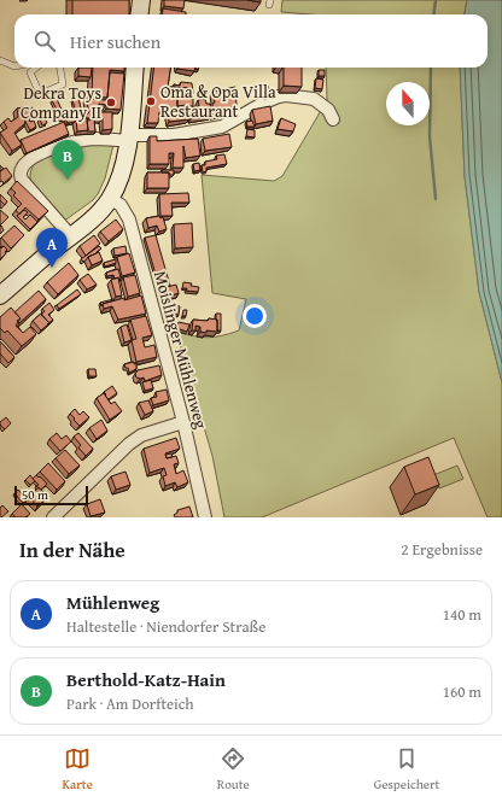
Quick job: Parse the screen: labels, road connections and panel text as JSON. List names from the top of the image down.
{
  "streets": {
    "street": ["Moislinger Mühlenweg"]
  },
  "places": ["Oma & Opa Villa Restaurant", "Dekra Toys Company II"],
  "scale_bar": "50 m",
  "north": "top",
  "page": {
    "search": "Hier suchen",
    "pins": ["B", "A"],
    "scale": "50 m",
    "heading": ["In der Nähe", "2 Ergebnisse"],
    "list": [
      {
        "mark": "A",
        "name": "Mühlenweg",
        "note": "Haltestelle · Niendorfer Straße",
        "value": "140 m"
      },
      {
        "mark": "B",
        "name": "Berthold-Katz-Hain",
        "note": "Park · Am Dorfteich",
        "value": "160 m"
      }
    ],
    "nav": ["Karte", "Route", "Gespeichert"]
  }
}
